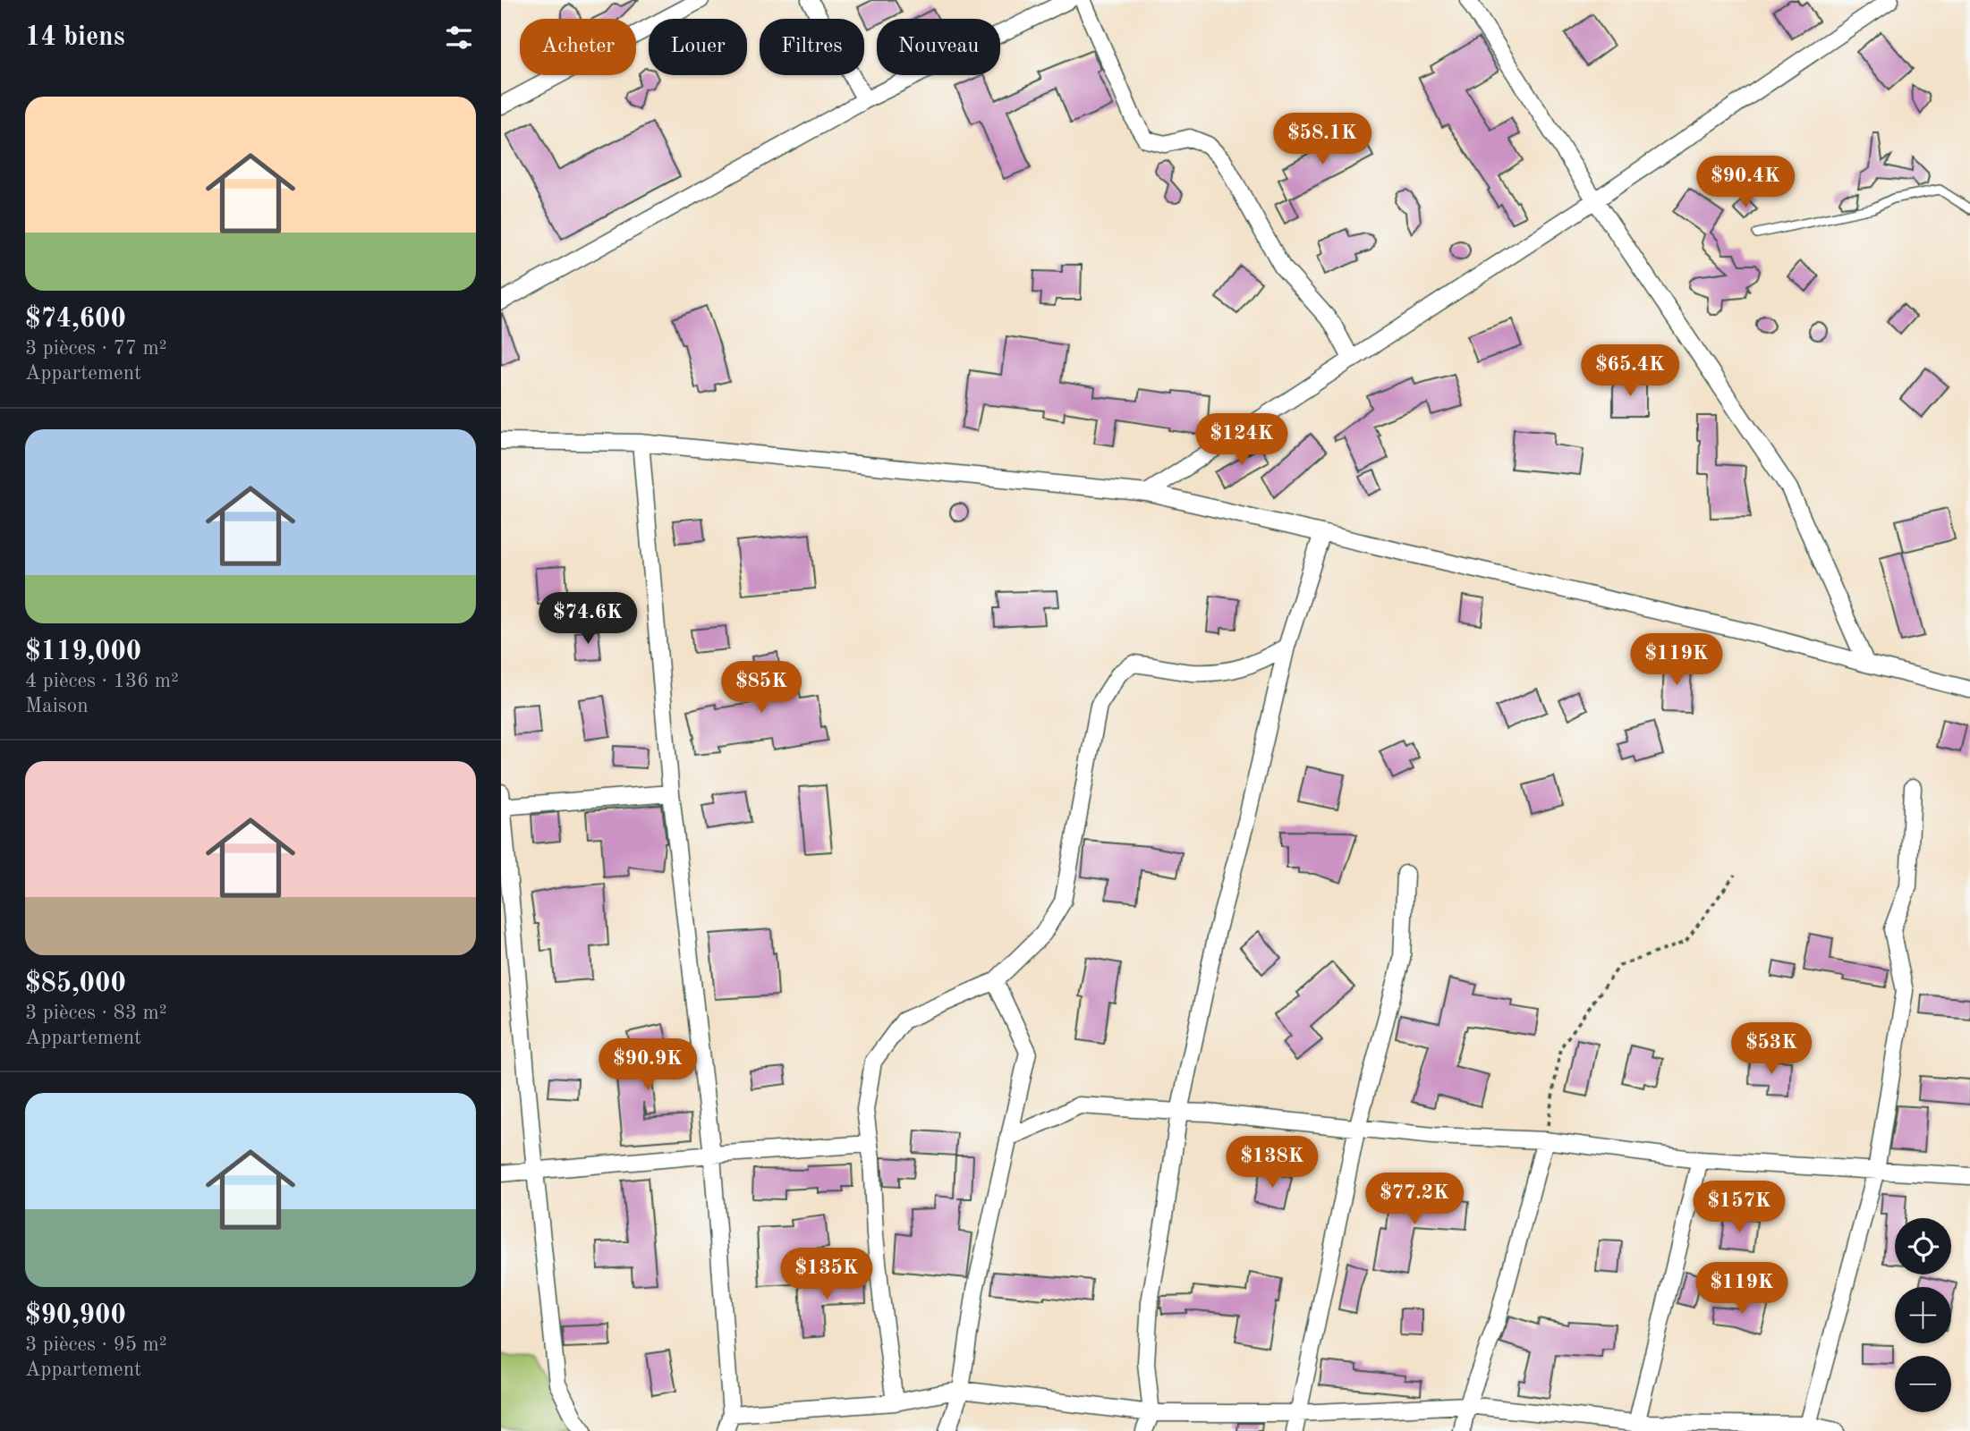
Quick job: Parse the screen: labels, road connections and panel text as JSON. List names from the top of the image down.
{
  "page": {
    "heading": "14 biens",
    "chip": [
      "Acheter",
      "Louer",
      "Filtres",
      "Nouveau"
    ],
    "list": [
      {
        "name": "$74,600",
        "note": "3 pièces · 77 m² · Appartement"
      },
      {
        "name": "$119,000",
        "note": "4 pièces · 136 m² · Maison"
      },
      {
        "name": "$85,000",
        "note": "3 pièces · 83 m² · Appartement"
      },
      {
        "name": "$90,900",
        "note": "3 pièces · 95 m² · Appartement"
      }
    ],
    "price": [
      "$58.1K",
      "$90.4K",
      "$65.4K",
      "$124K",
      "$74.6K",
      "$119K",
      "$85K",
      "$53K",
      "$90.9K",
      "$138K",
      "$77.2K",
      "$157K",
      "$135K",
      "$119K"
    ],
    "map_buttons": ["+", "−"]
  }
}
